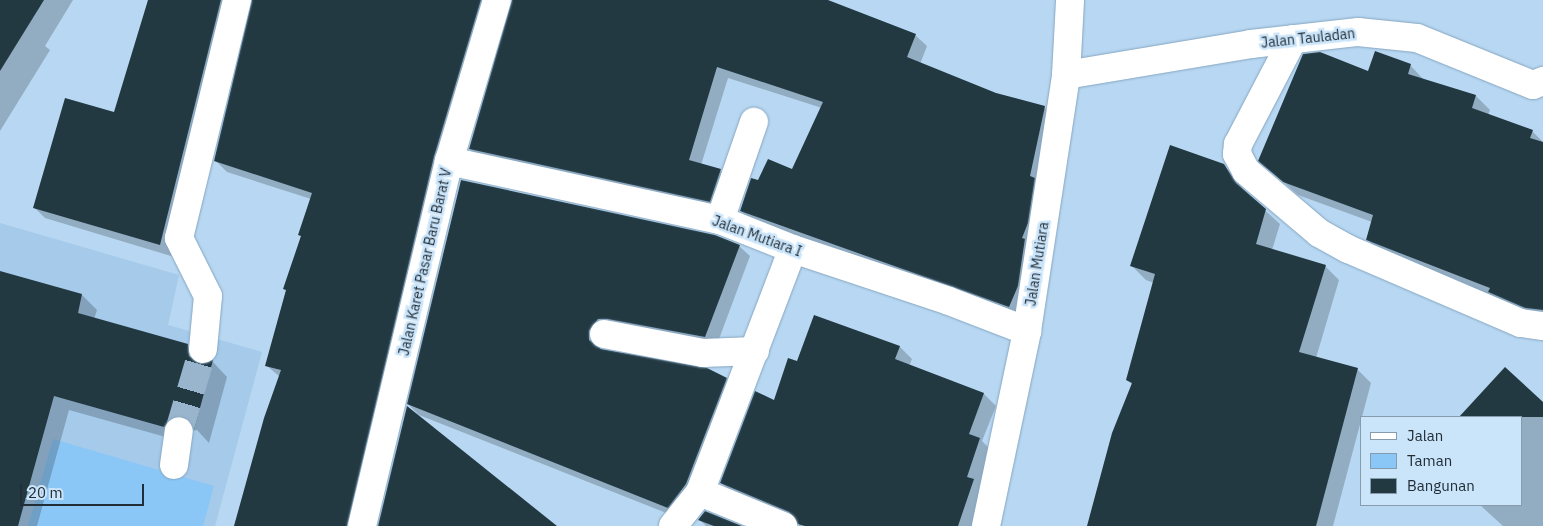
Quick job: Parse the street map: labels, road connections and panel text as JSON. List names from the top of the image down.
{
  "streets": {
    "street": [
      "Jalan Tauladan",
      "Jalan Mutiara I",
      "Jalan Karet Pasar Baru Barat V",
      "Jalan Mutiara"
    ]
  },
  "crossings": [
    ["Jalan Tauladan", "Jalan Mutiara"],
    ["Jalan Mutiara I", "Jalan Karet Pasar Baru Barat V"],
    ["Jalan Mutiara I", "Jalan Mutiara"]
  ],
  "legend": ["Jalan", "Taman", "Bangunan"],
  "scale_bar": "20 m"
}
